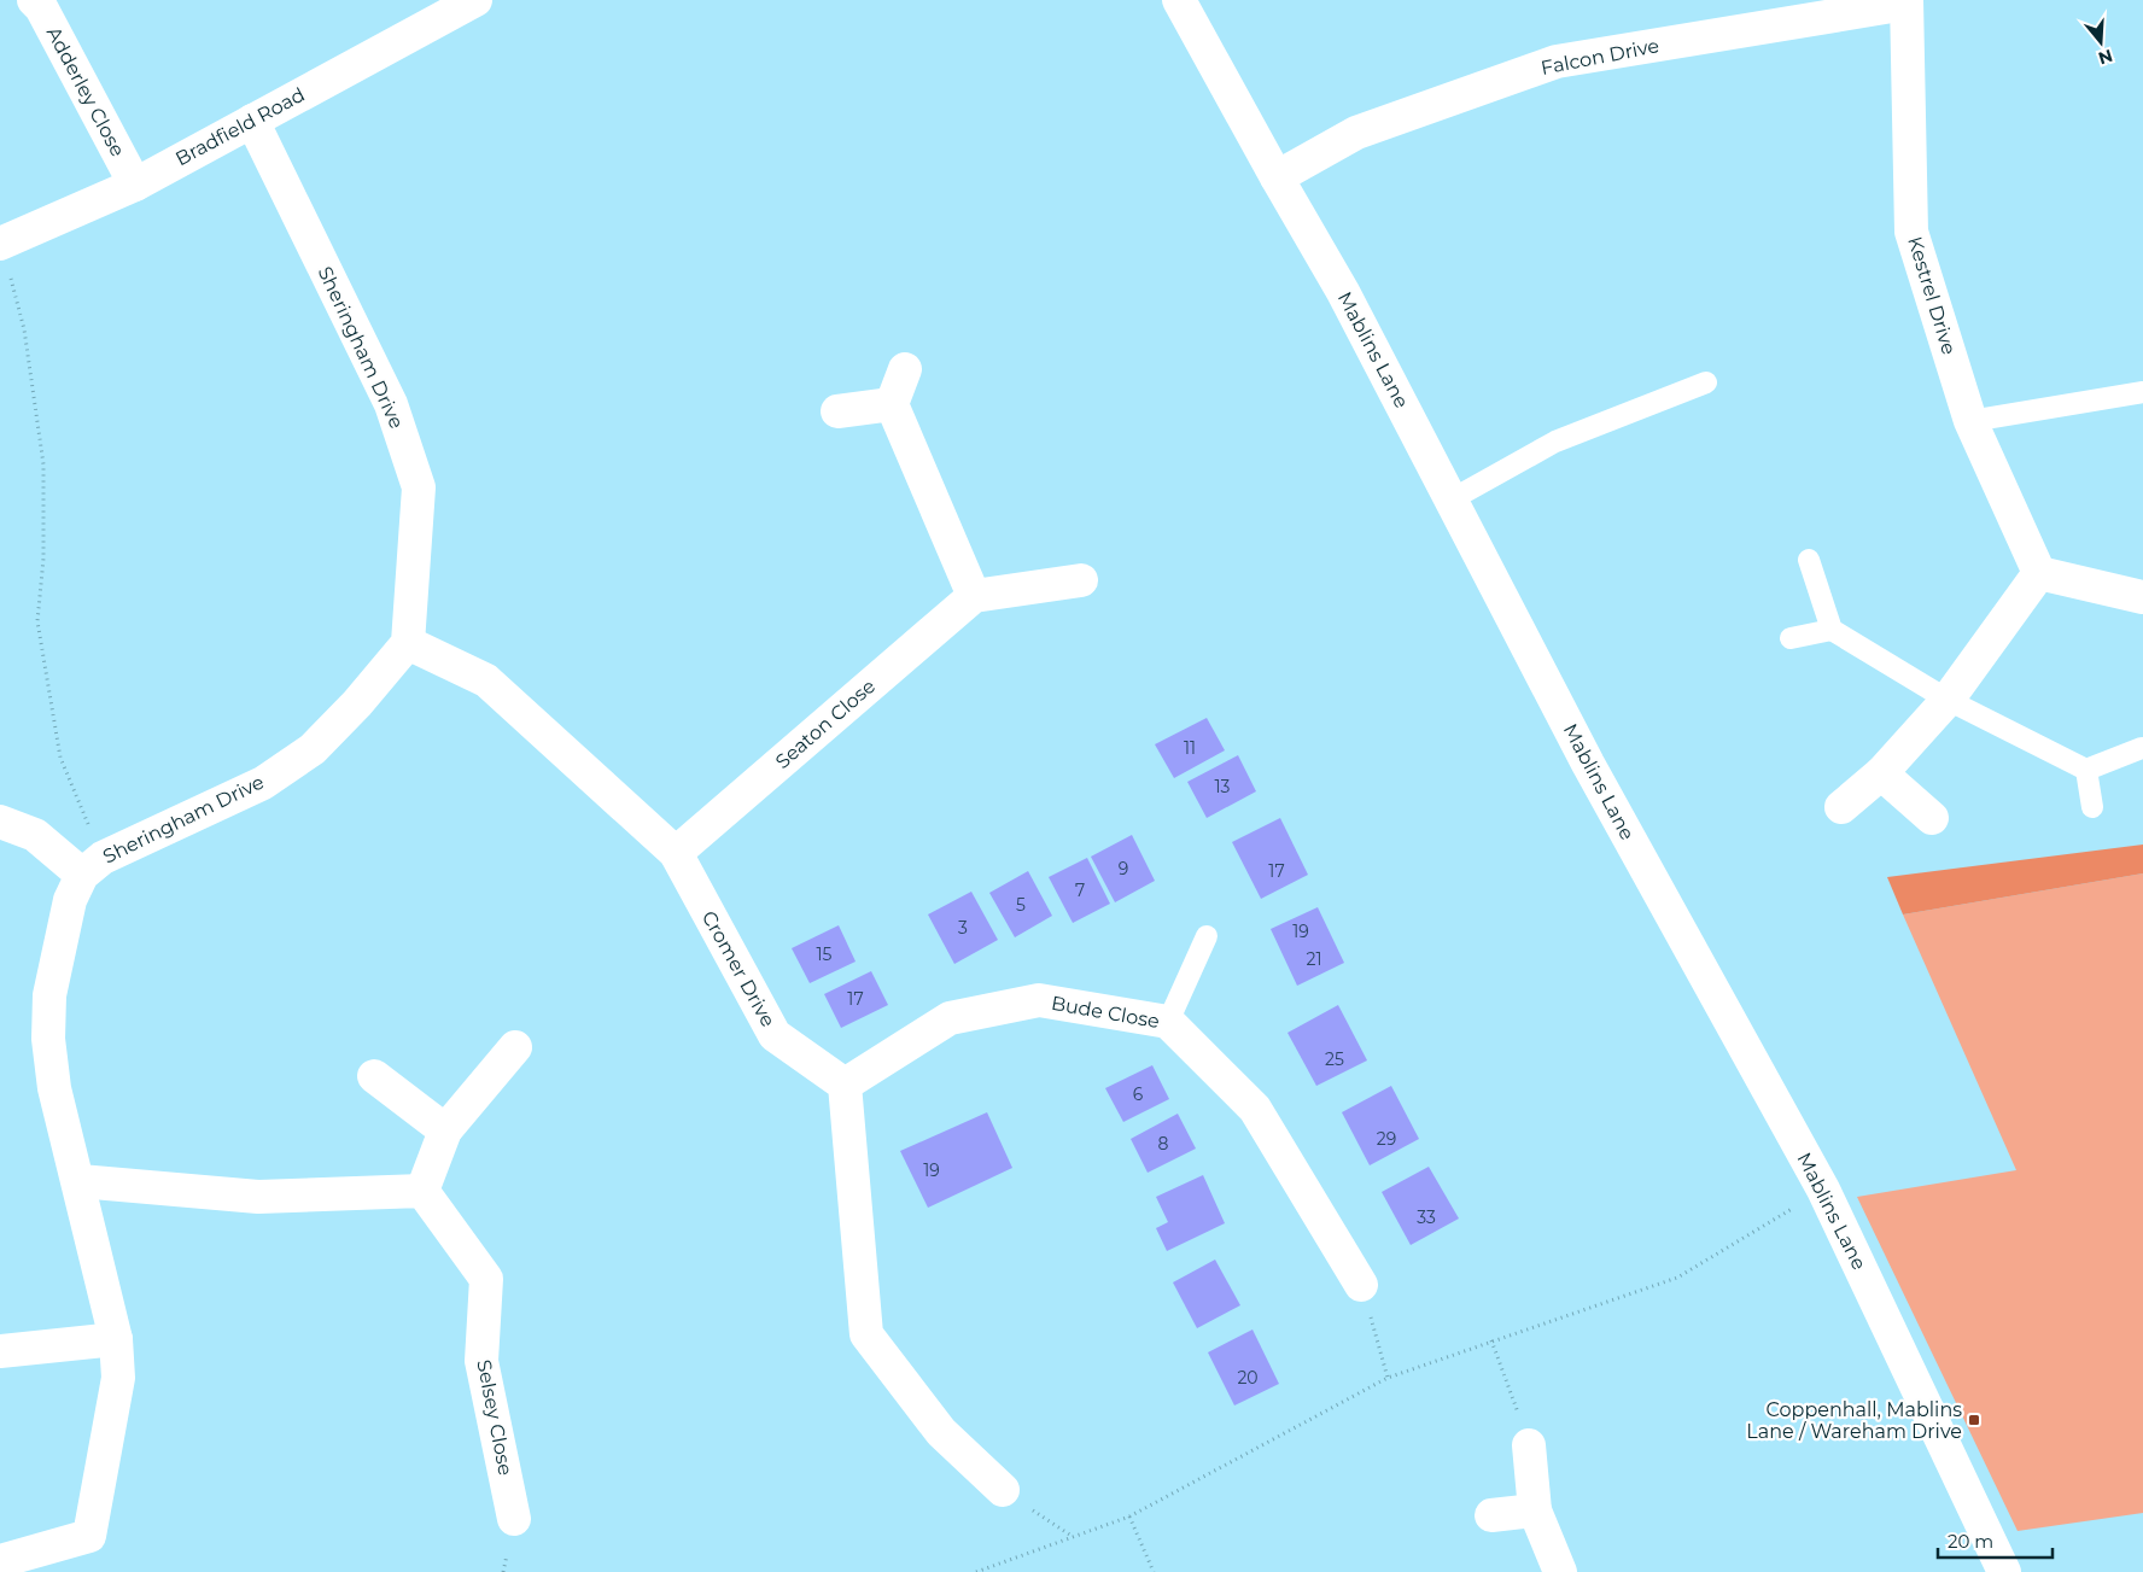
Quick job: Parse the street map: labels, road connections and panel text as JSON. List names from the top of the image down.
{
  "streets": {
    "street": [
      "Falcon Drive",
      "Adderley Close",
      "Bradfield Road",
      "Kestrel Drive",
      "Sheringham Drive",
      "Mablins Lane",
      "Seaton Close",
      "Cromer Drive",
      "Bude Close",
      "Selsey Close"
    ]
  },
  "crossings": [
    ["Falcon Drive", "Kestrel Drive"],
    ["Falcon Drive", "Mablins Lane"],
    ["Adderley Close", "Bradfield Road"],
    ["Bradfield Road", "Sheringham Drive"],
    ["Sheringham Drive", "Cromer Drive"],
    ["Seaton Close", "Cromer Drive"],
    ["Cromer Drive", "Bude Close"]
  ],
  "places": {
    "transit": ["Coppenhall, Mablins Lane / Wareham Drive"]
  },
  "house_numbers": [
    "11",
    "13",
    "9",
    "17",
    "7",
    "5",
    "3",
    "19",
    "15",
    "21",
    "17",
    "25",
    "6",
    "29",
    "8",
    "19",
    "33",
    "20"
  ],
  "scale_bar": "20 m",
  "north": "bottom"
}
